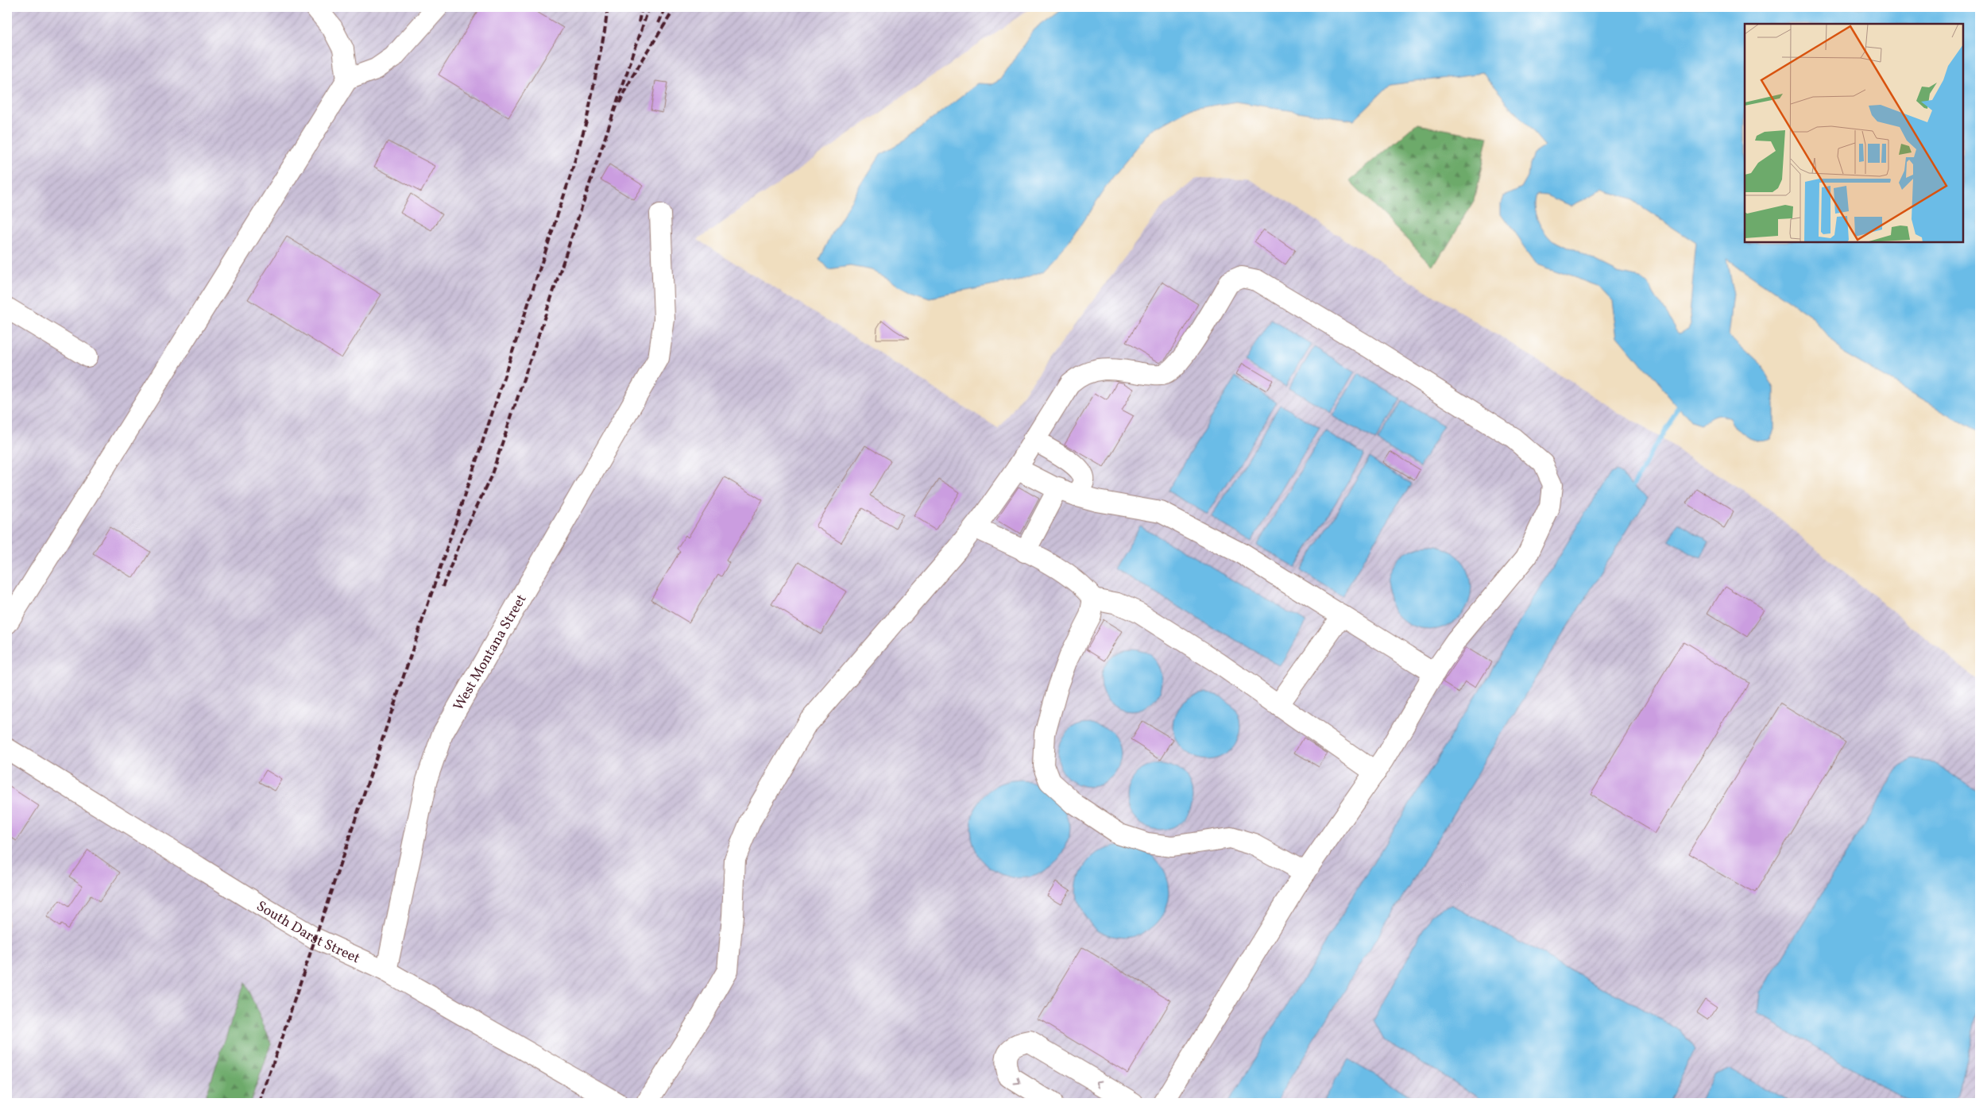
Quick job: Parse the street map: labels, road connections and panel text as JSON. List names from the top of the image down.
{
  "streets": {
    "street": ["West Montana Street", "South Darst Street"]
  },
  "crossings": [
    ["West Montana Street", "South Darst Street"]
  ]
}
